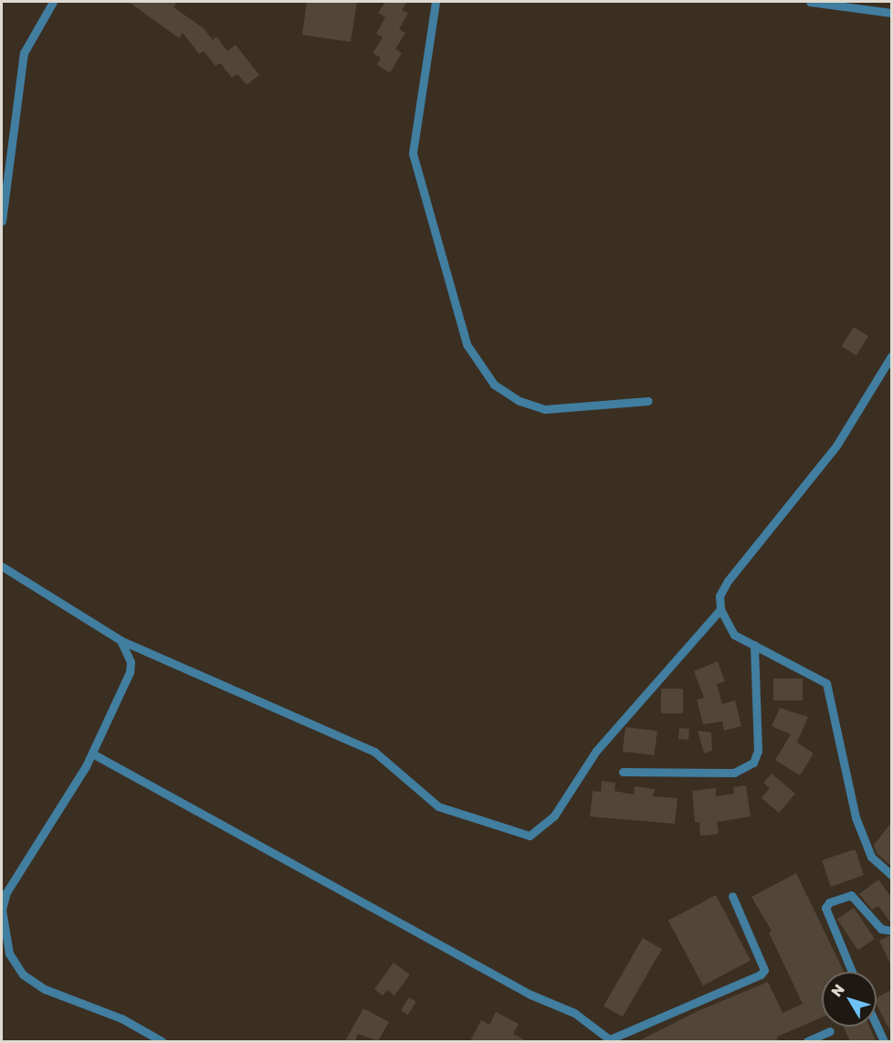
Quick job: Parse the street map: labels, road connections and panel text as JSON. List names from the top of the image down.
{
  "north": "top left"
}
